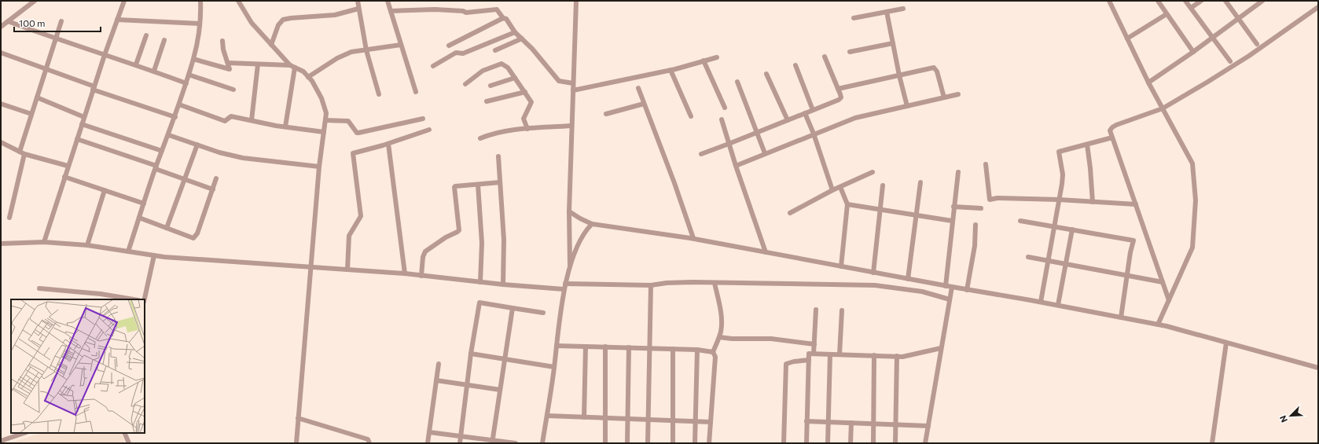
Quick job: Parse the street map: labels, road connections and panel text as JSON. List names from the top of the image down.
{
  "scale_bar": "100 m",
  "north": "bottom left"
}
